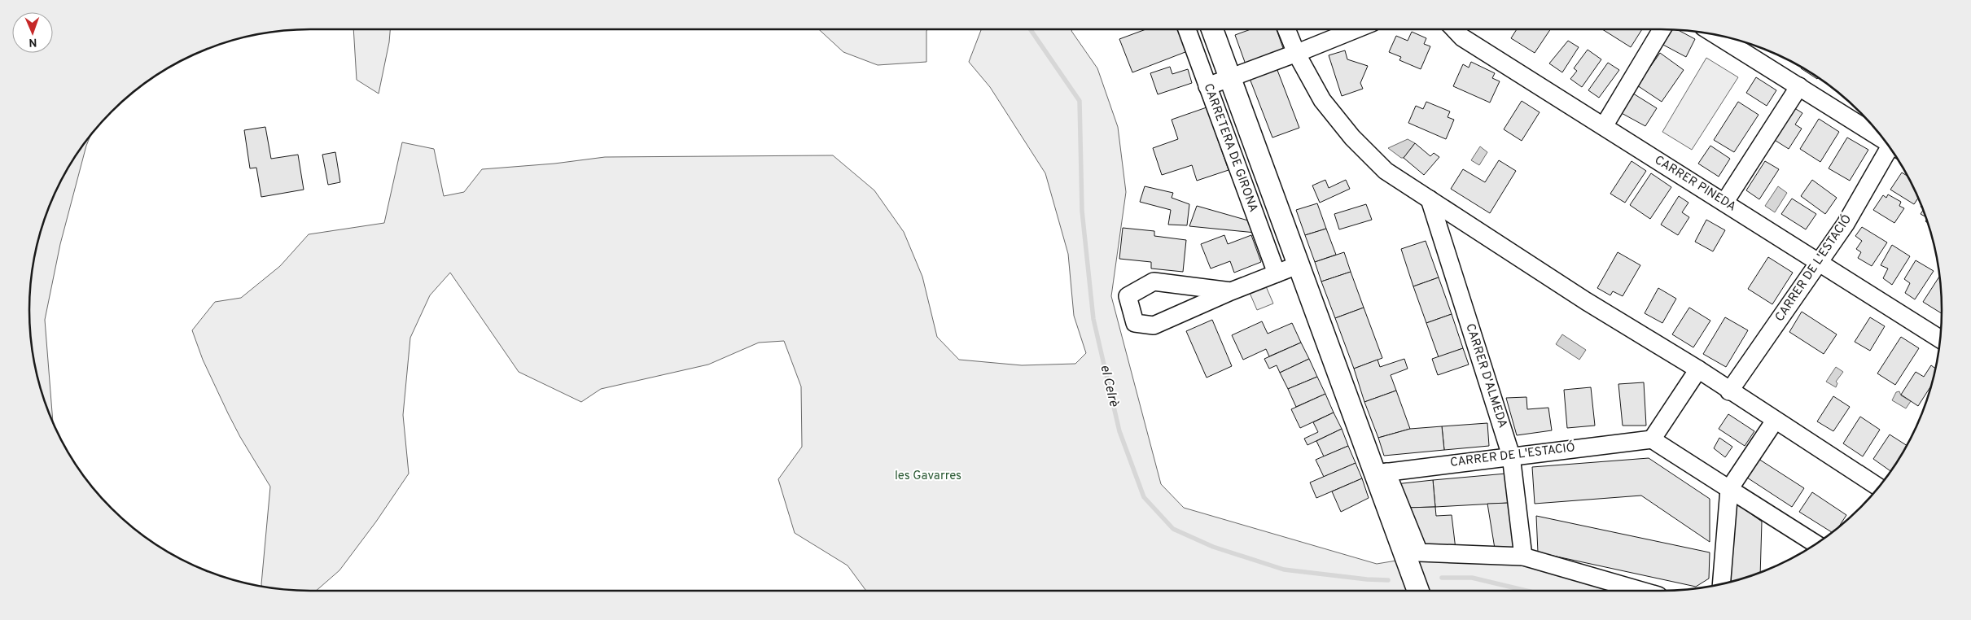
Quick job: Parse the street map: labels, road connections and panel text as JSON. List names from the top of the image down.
{
  "streets": {
    "street": [
      "CARRETERA DE GIRONA",
      "CARRER PINEDA",
      "CARRER DE L'ESTACIÓ",
      "CARRER D'ALMEDA"
    ]
  },
  "crossings": [
    ["CARRER PINEDA", "CARRER DE L'ESTACIÓ"],
    ["CARRER DE L'ESTACIÓ", "CARRER D'ALMEDA"]
  ],
  "water": ["el Celrè"],
  "parks": ["les Gavarres"],
  "north": "bottom"
}
